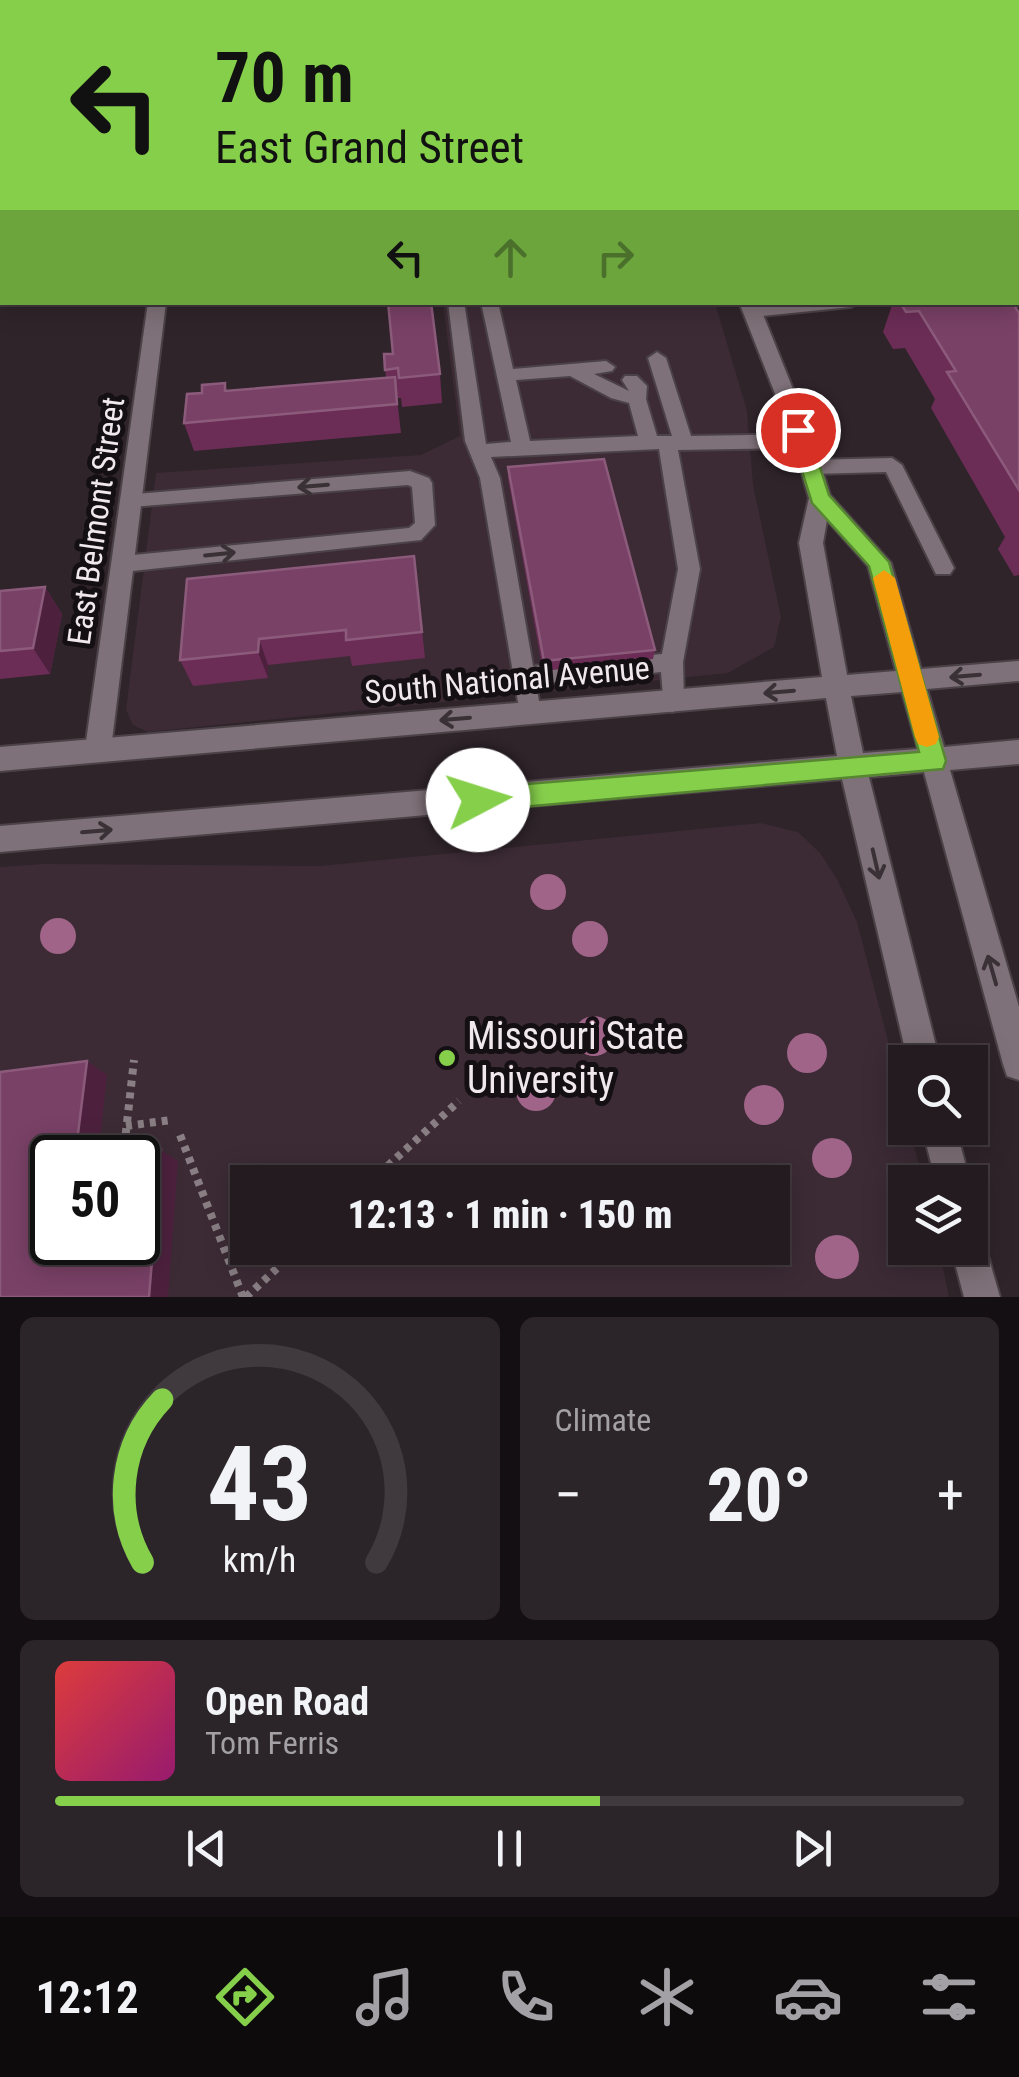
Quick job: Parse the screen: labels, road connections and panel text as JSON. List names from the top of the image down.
{
  "streets": {
    "main road": ["East Belmont Street", "South National Avenue"]
  },
  "crossings": [
    ["East Belmont Street", "South National Avenue"]
  ],
  "places": ["Missouri State University"],
  "page": {
    "turn": ["70 m", "East Grand Street"],
    "limit": "50",
    "trip": "12:13 · 1 min · 150 m",
    "tile": "Climate",
    "heat": ["−", "20°", "+"],
    "song": ["Open Road", "Tom Ferris"],
    "tabs": "12:12",
    "gauge": ["43", "km/h"]
  }
}
